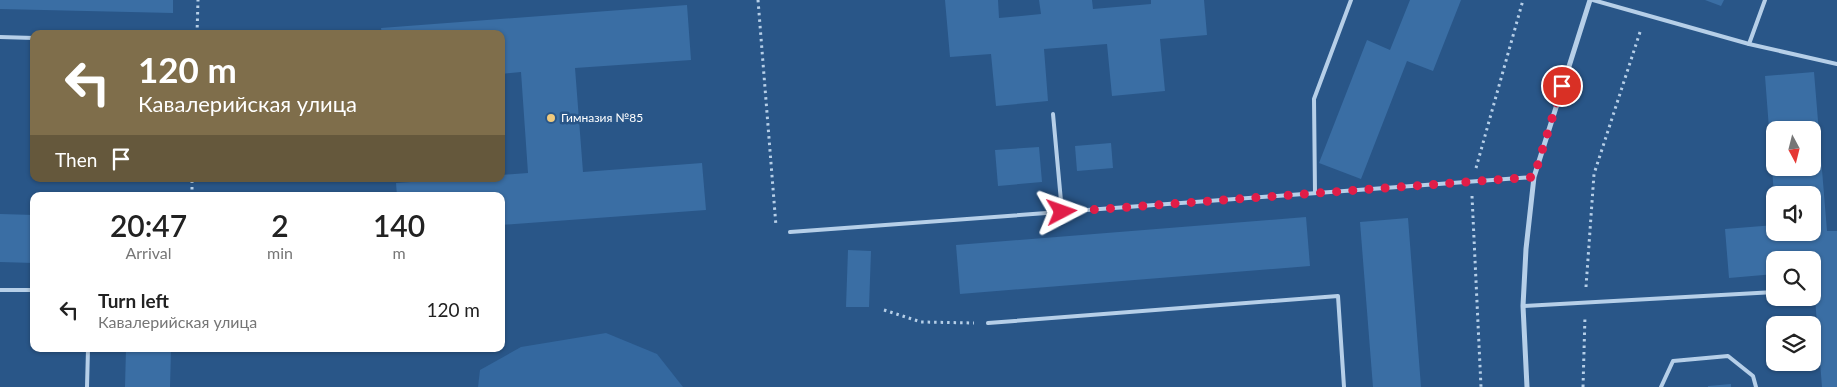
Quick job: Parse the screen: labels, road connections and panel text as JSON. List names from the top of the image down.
{
  "places": ["Гимназия №85"],
  "north": "bottom",
  "page": {
    "turn": ["120 m", "Кавалерийская улица"],
    "then": "Then",
    "eta": [
      "20:47",
      "Arrival",
      "2",
      "min",
      "140",
      "m"
    ],
    "list": [
      {
        "name": "Turn left",
        "note": "Кавалерийская улица",
        "value": "120 m"
      }
    ]
  }
}
